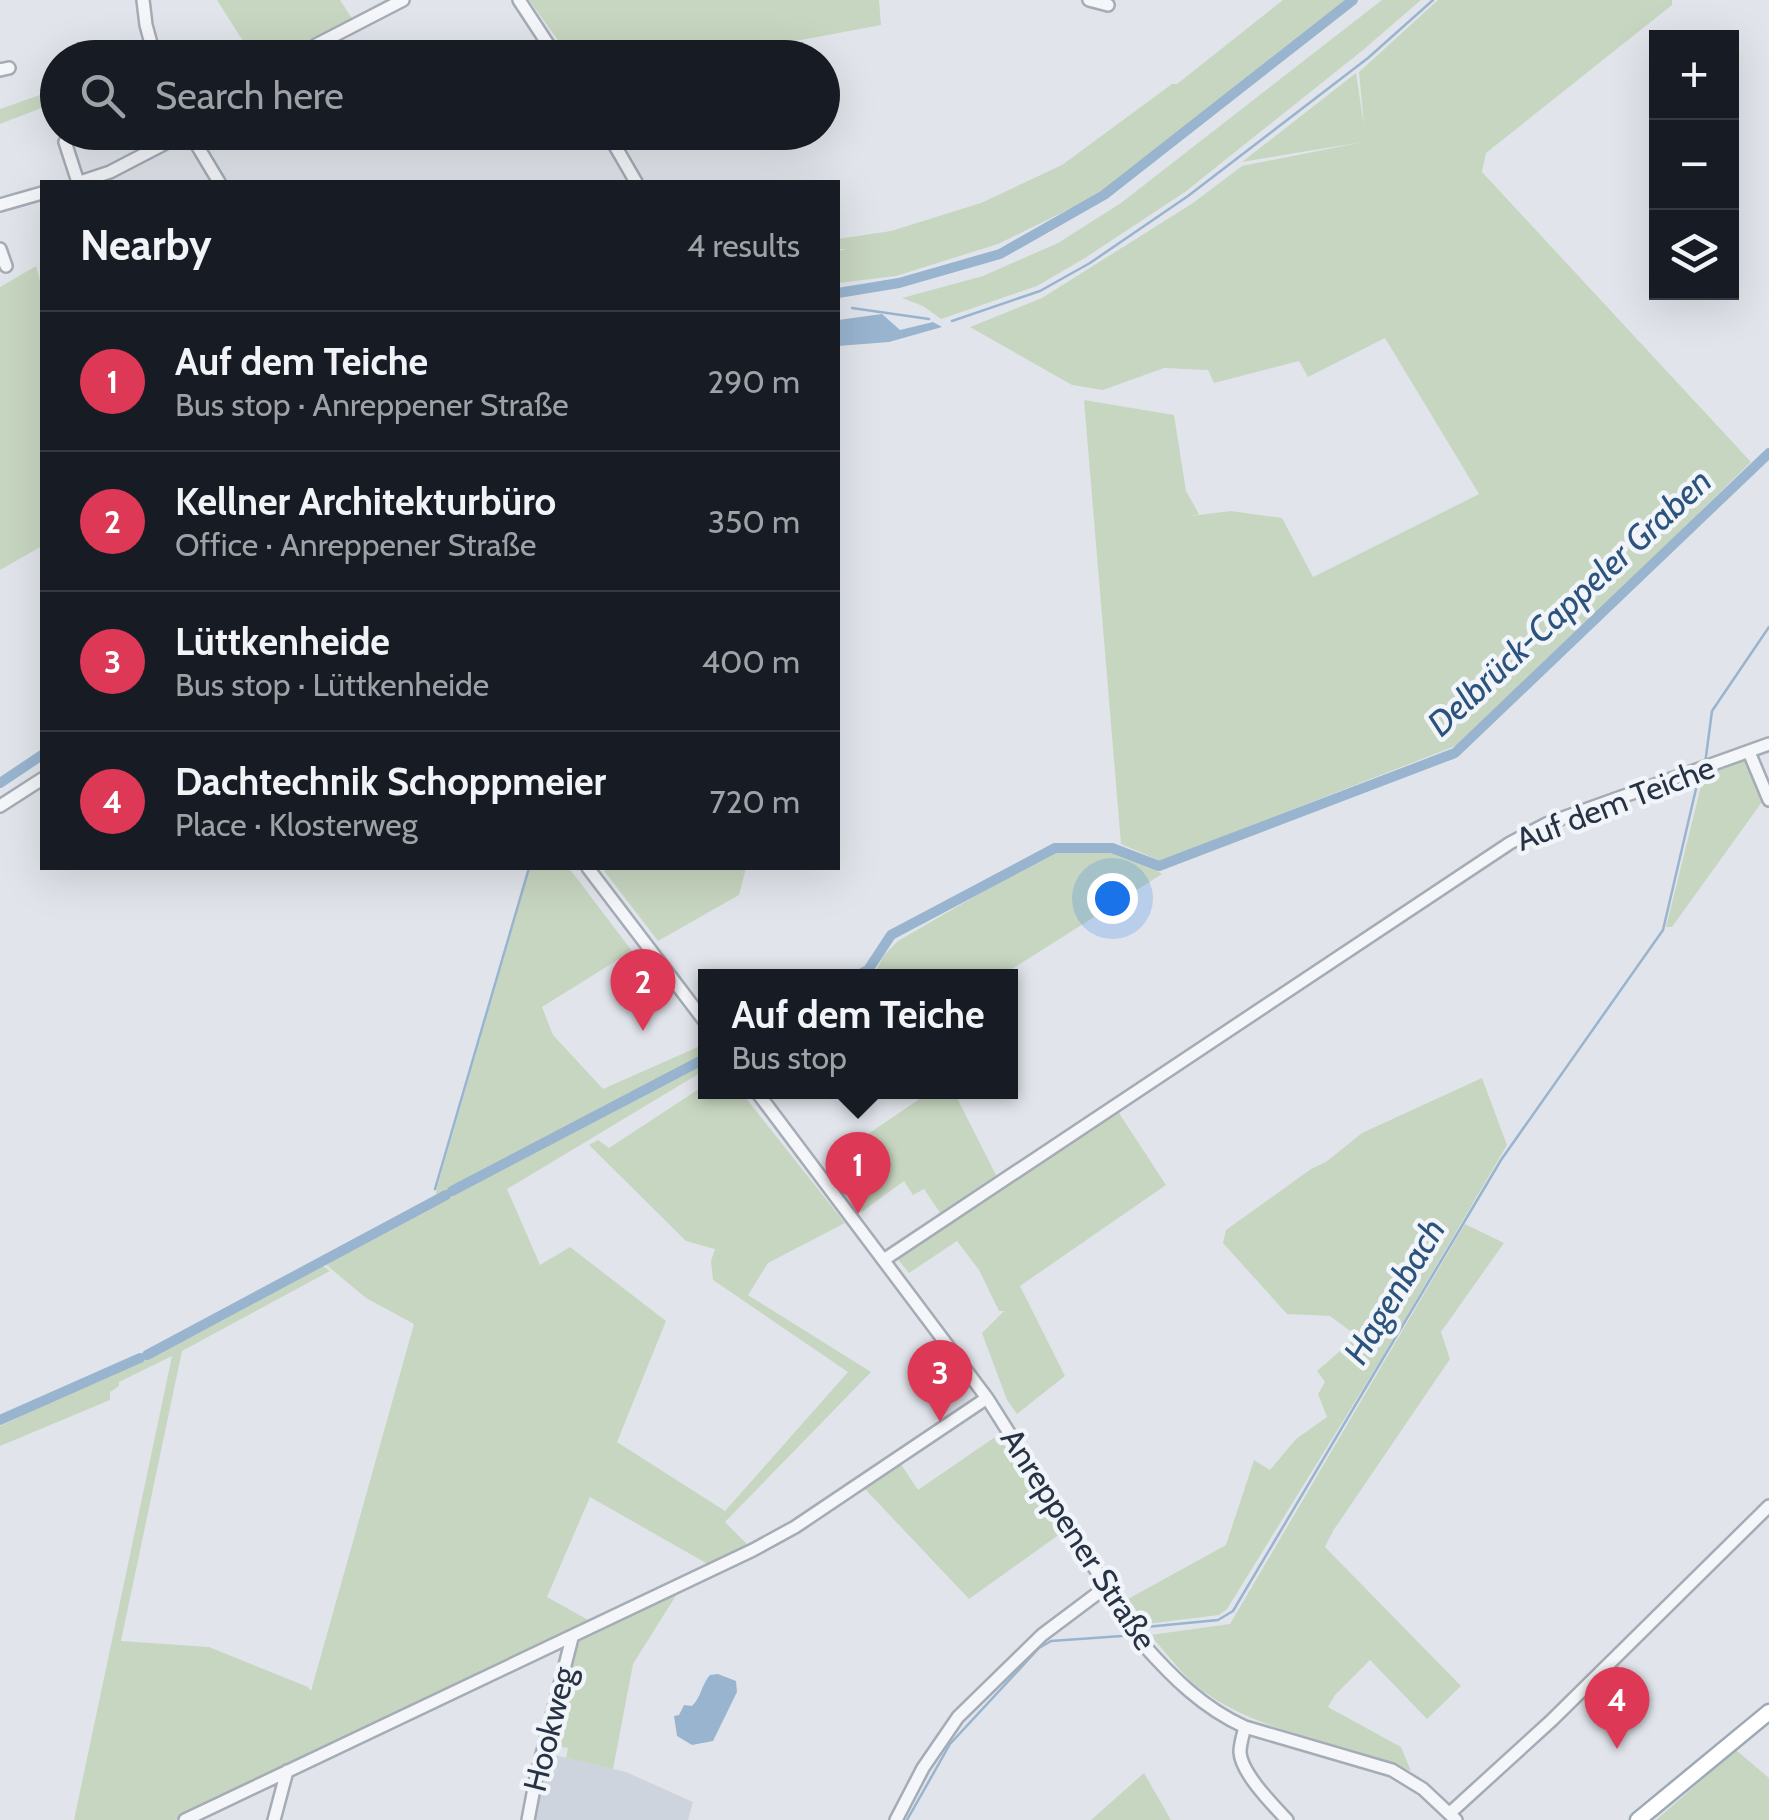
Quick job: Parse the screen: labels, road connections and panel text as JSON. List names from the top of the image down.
{
  "streets": {
    "street": ["Auf dem Teiche", "Anreppener Straße", "Hookweg"]
  },
  "crossings": [
    ["Auf dem Teiche", "Anreppener Straße"]
  ],
  "water": ["Delbrück-Cappeler Graben", "Hagenbach"],
  "page": {
    "map_buttons": ["+", "−"],
    "search": "Search here",
    "heading": ["Nearby", "4 results"],
    "list": [
      {
        "mark": "1",
        "name": "Auf dem Teiche",
        "note": "Bus stop · Anreppener Straße",
        "value": "290 m"
      },
      {
        "mark": "2",
        "name": "Kellner Architekturbüro",
        "note": "Office · Anreppener Straße",
        "value": "350 m"
      },
      {
        "mark": "3",
        "name": "Lüttkenheide",
        "note": "Bus stop · Lüttkenheide",
        "value": "400 m"
      },
      {
        "mark": "4",
        "name": "Dachtechnik Schoppmeier",
        "note": "Place · Klosterweg",
        "value": "720 m"
      }
    ],
    "pins": [
      "2",
      "1",
      "3",
      "4"
    ],
    "popup": ["Auf dem Teiche", "Bus stop"]
  }
}
